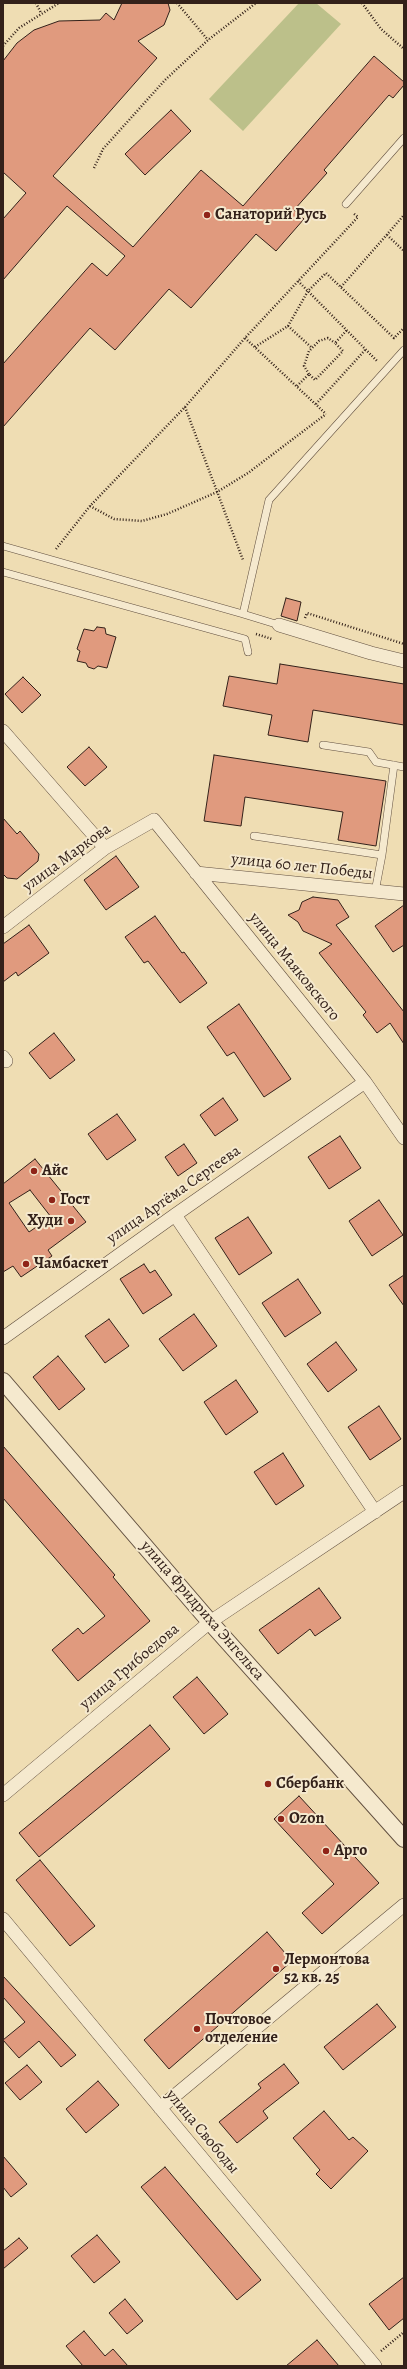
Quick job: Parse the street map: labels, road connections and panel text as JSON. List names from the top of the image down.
{
  "streets": {
    "street": [
      "улица Маркова",
      "улица 60 лет Победы",
      "улица Маяковского",
      "улица Артёма Сергеева",
      "улица Фридриха Энгельса",
      "улица Грибоедова",
      "улица Свободы"
    ]
  },
  "crossings": [
    ["улица Маркова", "улица Маяковского"],
    ["улица 60 лет Победы", "улица Маяковского"],
    ["улица Маяковского", "улица Артёма Сергеева"],
    ["улица Фридриха Энгельса", "улица Грибоедова"]
  ],
  "places": [
    "Санаторий Русь",
    "Айс",
    "Гост",
    "Худи",
    "Чамбаскет",
    "Сбербанк",
    "Ozon",
    "Арго",
    "Лермонтова 52 кв. 25",
    "Почтовое отделение"
  ]
}
